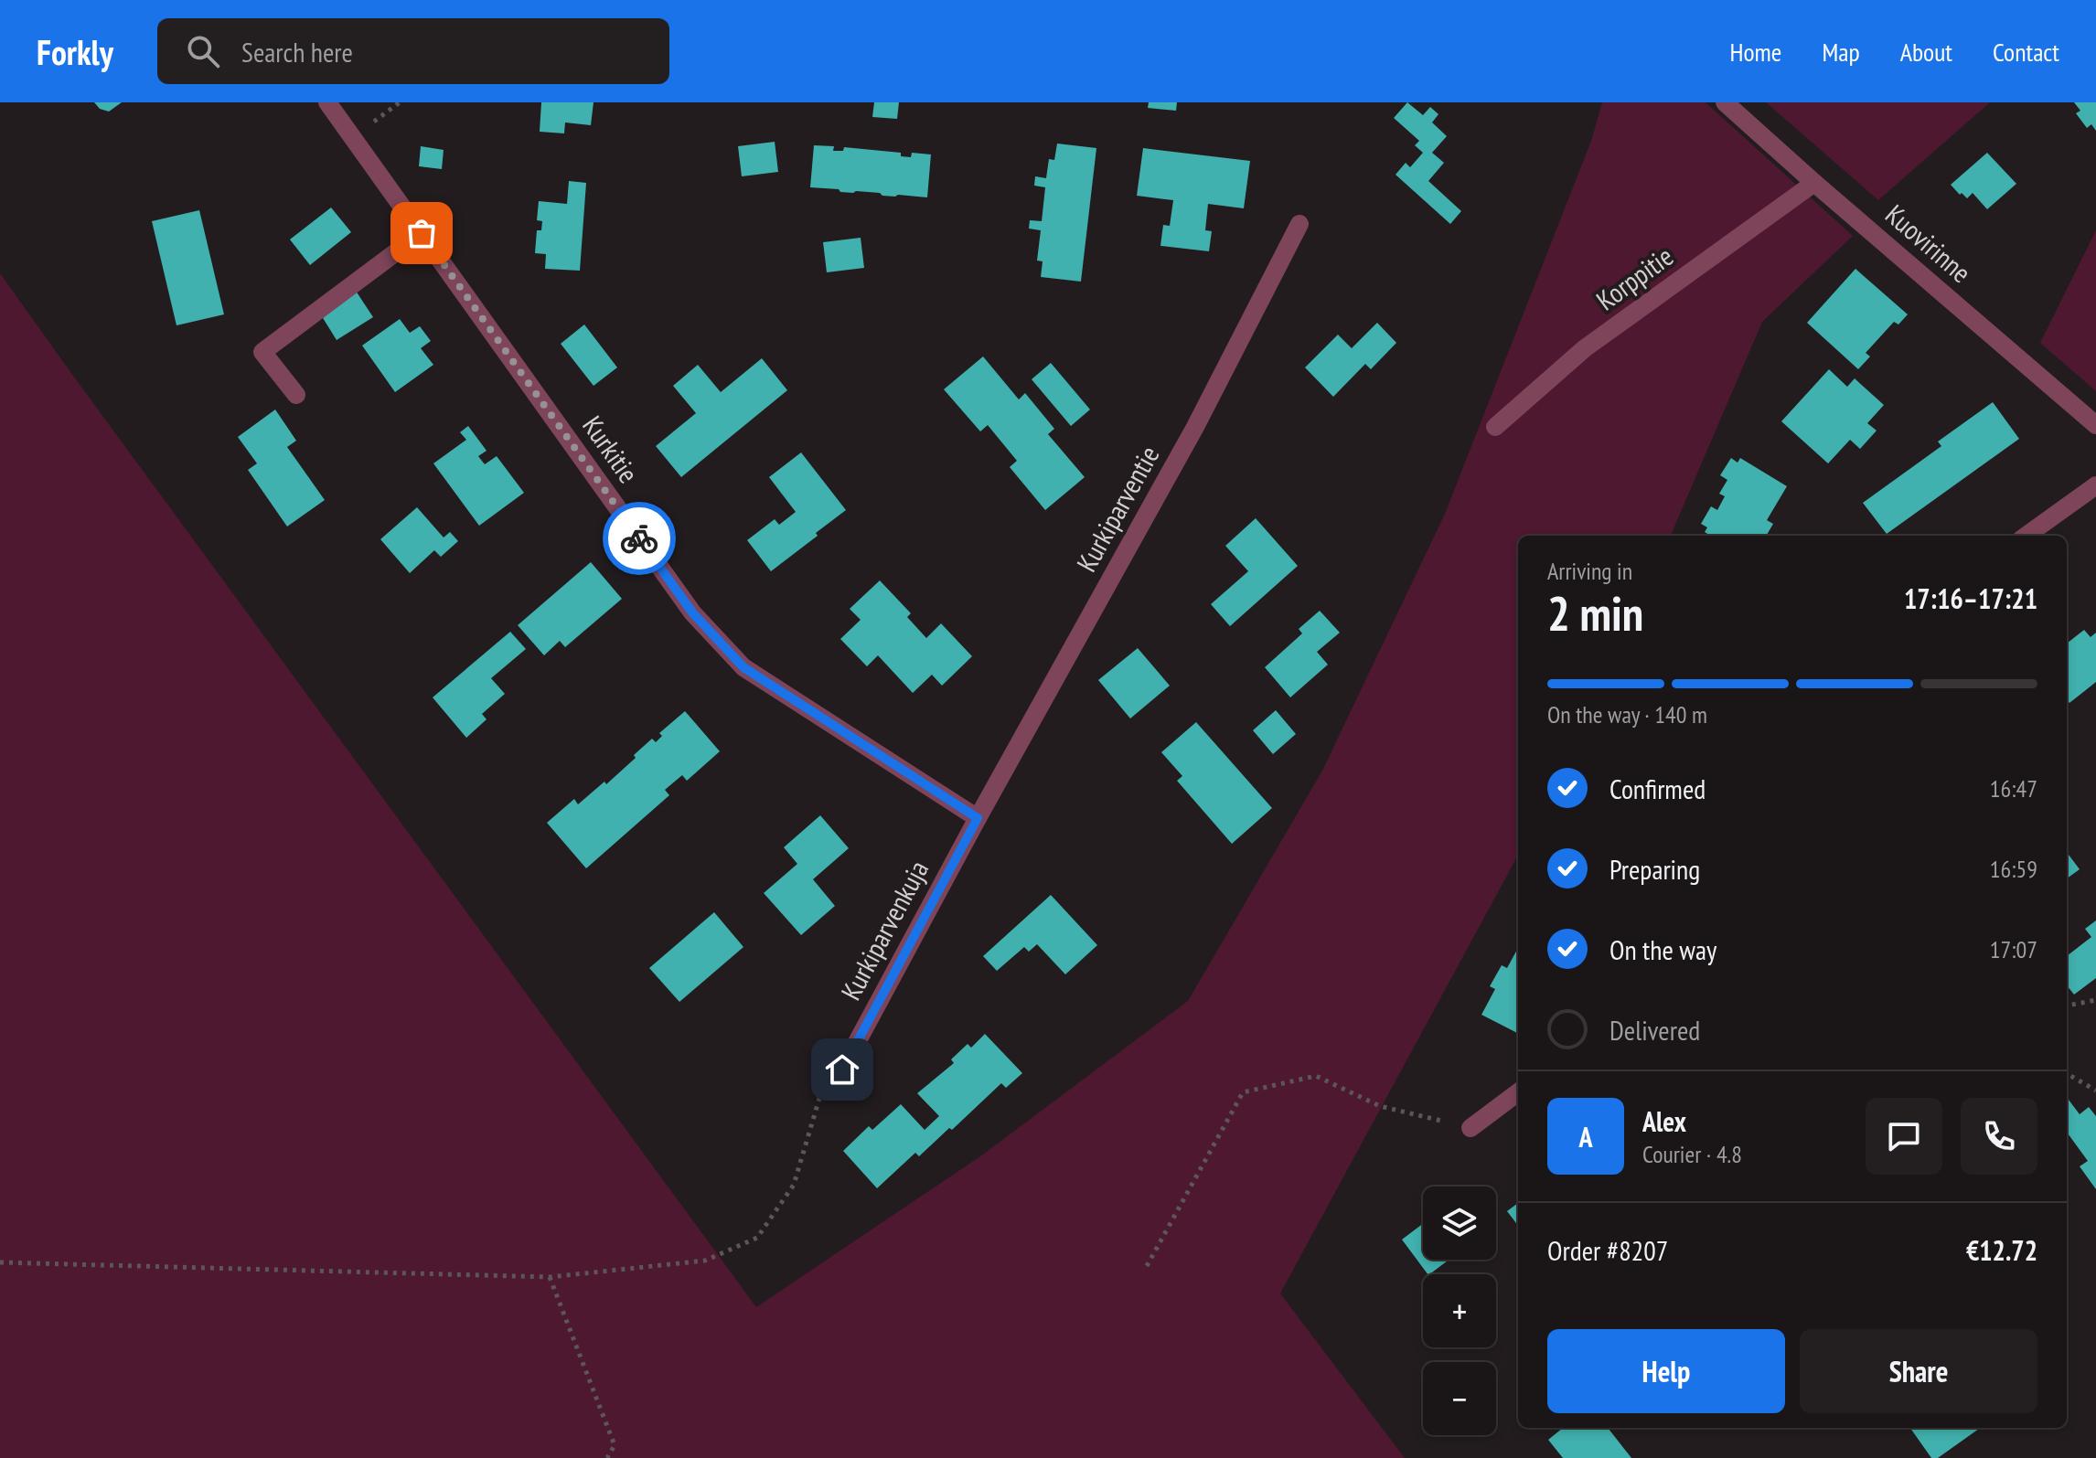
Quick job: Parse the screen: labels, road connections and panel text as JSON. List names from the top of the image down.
{
  "streets": {
    "street": [
      "Kuovirinne",
      "Korppitie",
      "Kurkitie",
      "Kurkiparventie",
      "Kurkiparvenkuja"
    ]
  },
  "crossings": [
    ["Kuovirinne", "Korppitie"],
    ["Kurkitie", "Kurkiparventie"],
    ["Kurkitie", "Kurkiparvenkuja"],
    ["Kurkiparventie", "Kurkiparvenkuja"]
  ],
  "page": {
    "header": "Forkly",
    "search": "Search here",
    "nav": [
      "Home",
      "Map",
      "About",
      "Contact"
    ],
    "heading": ["2 min", "Arriving in", "17:16–17:21"],
    "panel": [
      "Alex",
      "Courier · 4.8",
      "Order #8207",
      "€12.72"
    ],
    "bar": "On the way · 140 m",
    "list": [
      ["Confirmed", "16:47"],
      ["Preparing", "16:59"],
      ["On the way", "17:07"],
      "Delivered"
    ],
    "round": "A",
    "map_buttons": ["+", "−"],
    "buttons": ["Help", "Share"]
  }
}
